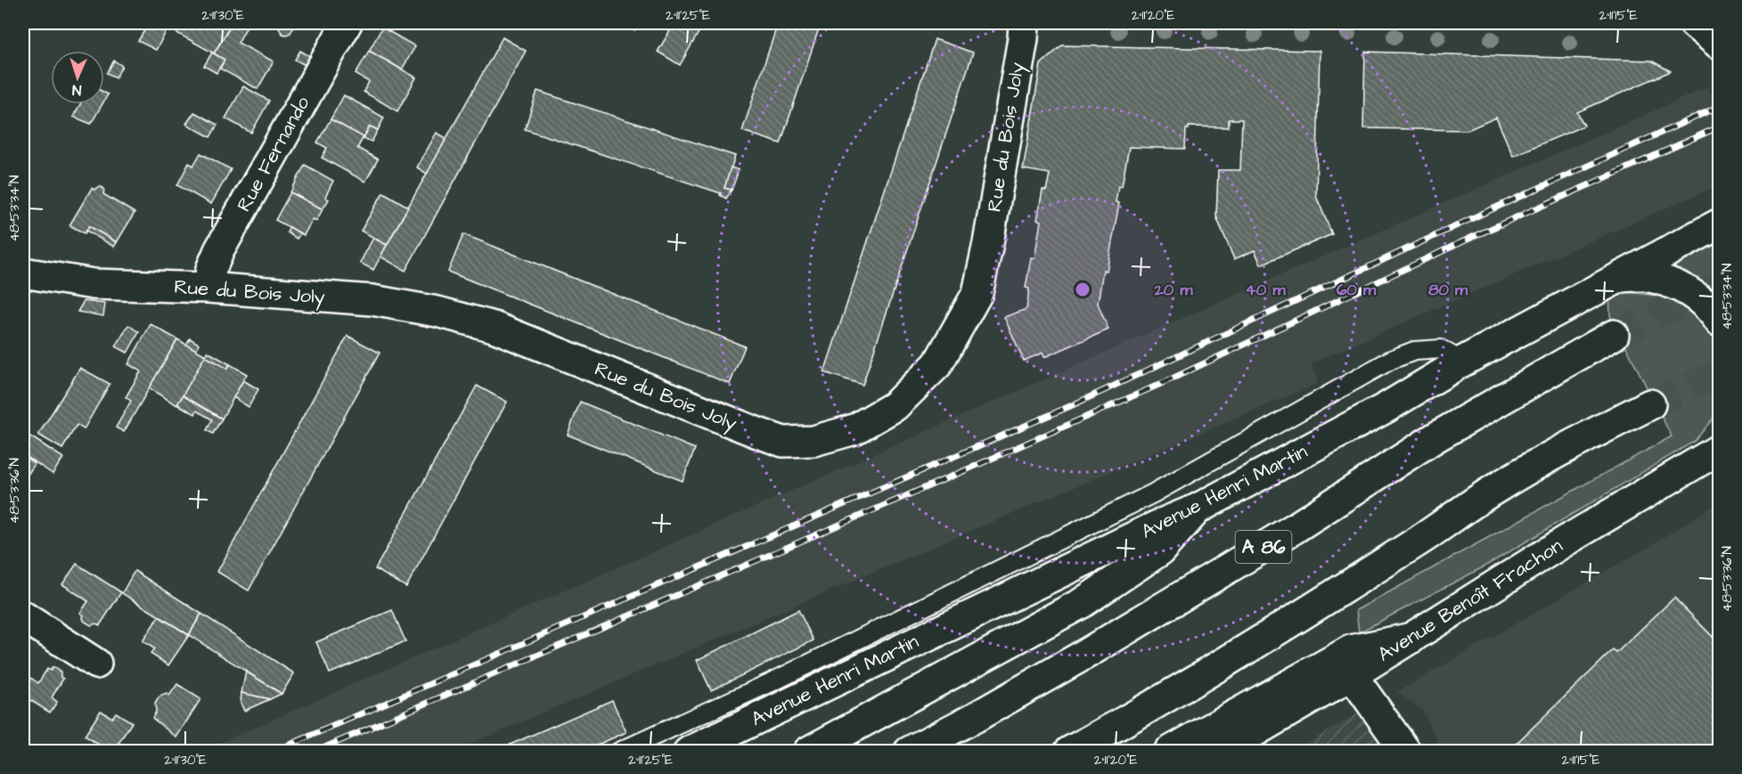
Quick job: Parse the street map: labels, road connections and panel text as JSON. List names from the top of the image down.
{
  "streets": {
    "main road": [
      "Rue du Bois Joly",
      "Rue Fernando",
      "Avenue Henri Martin",
      "A 86",
      "Avenue Benoît Frachon"
    ]
  },
  "crossings": [
    ["Rue du Bois Joly", "Rue Fernando"]
  ],
  "north": "bottom",
  "coordinates": [
    "2°11'30\"E",
    "2°11'25\"E",
    "2°11'20\"E",
    "2°11'15\"E",
    "48°53'34\"N",
    "48°53'36\"N"
  ],
  "rings": [
    "20 m",
    "40 m",
    "60 m",
    "80 m"
  ]
}
